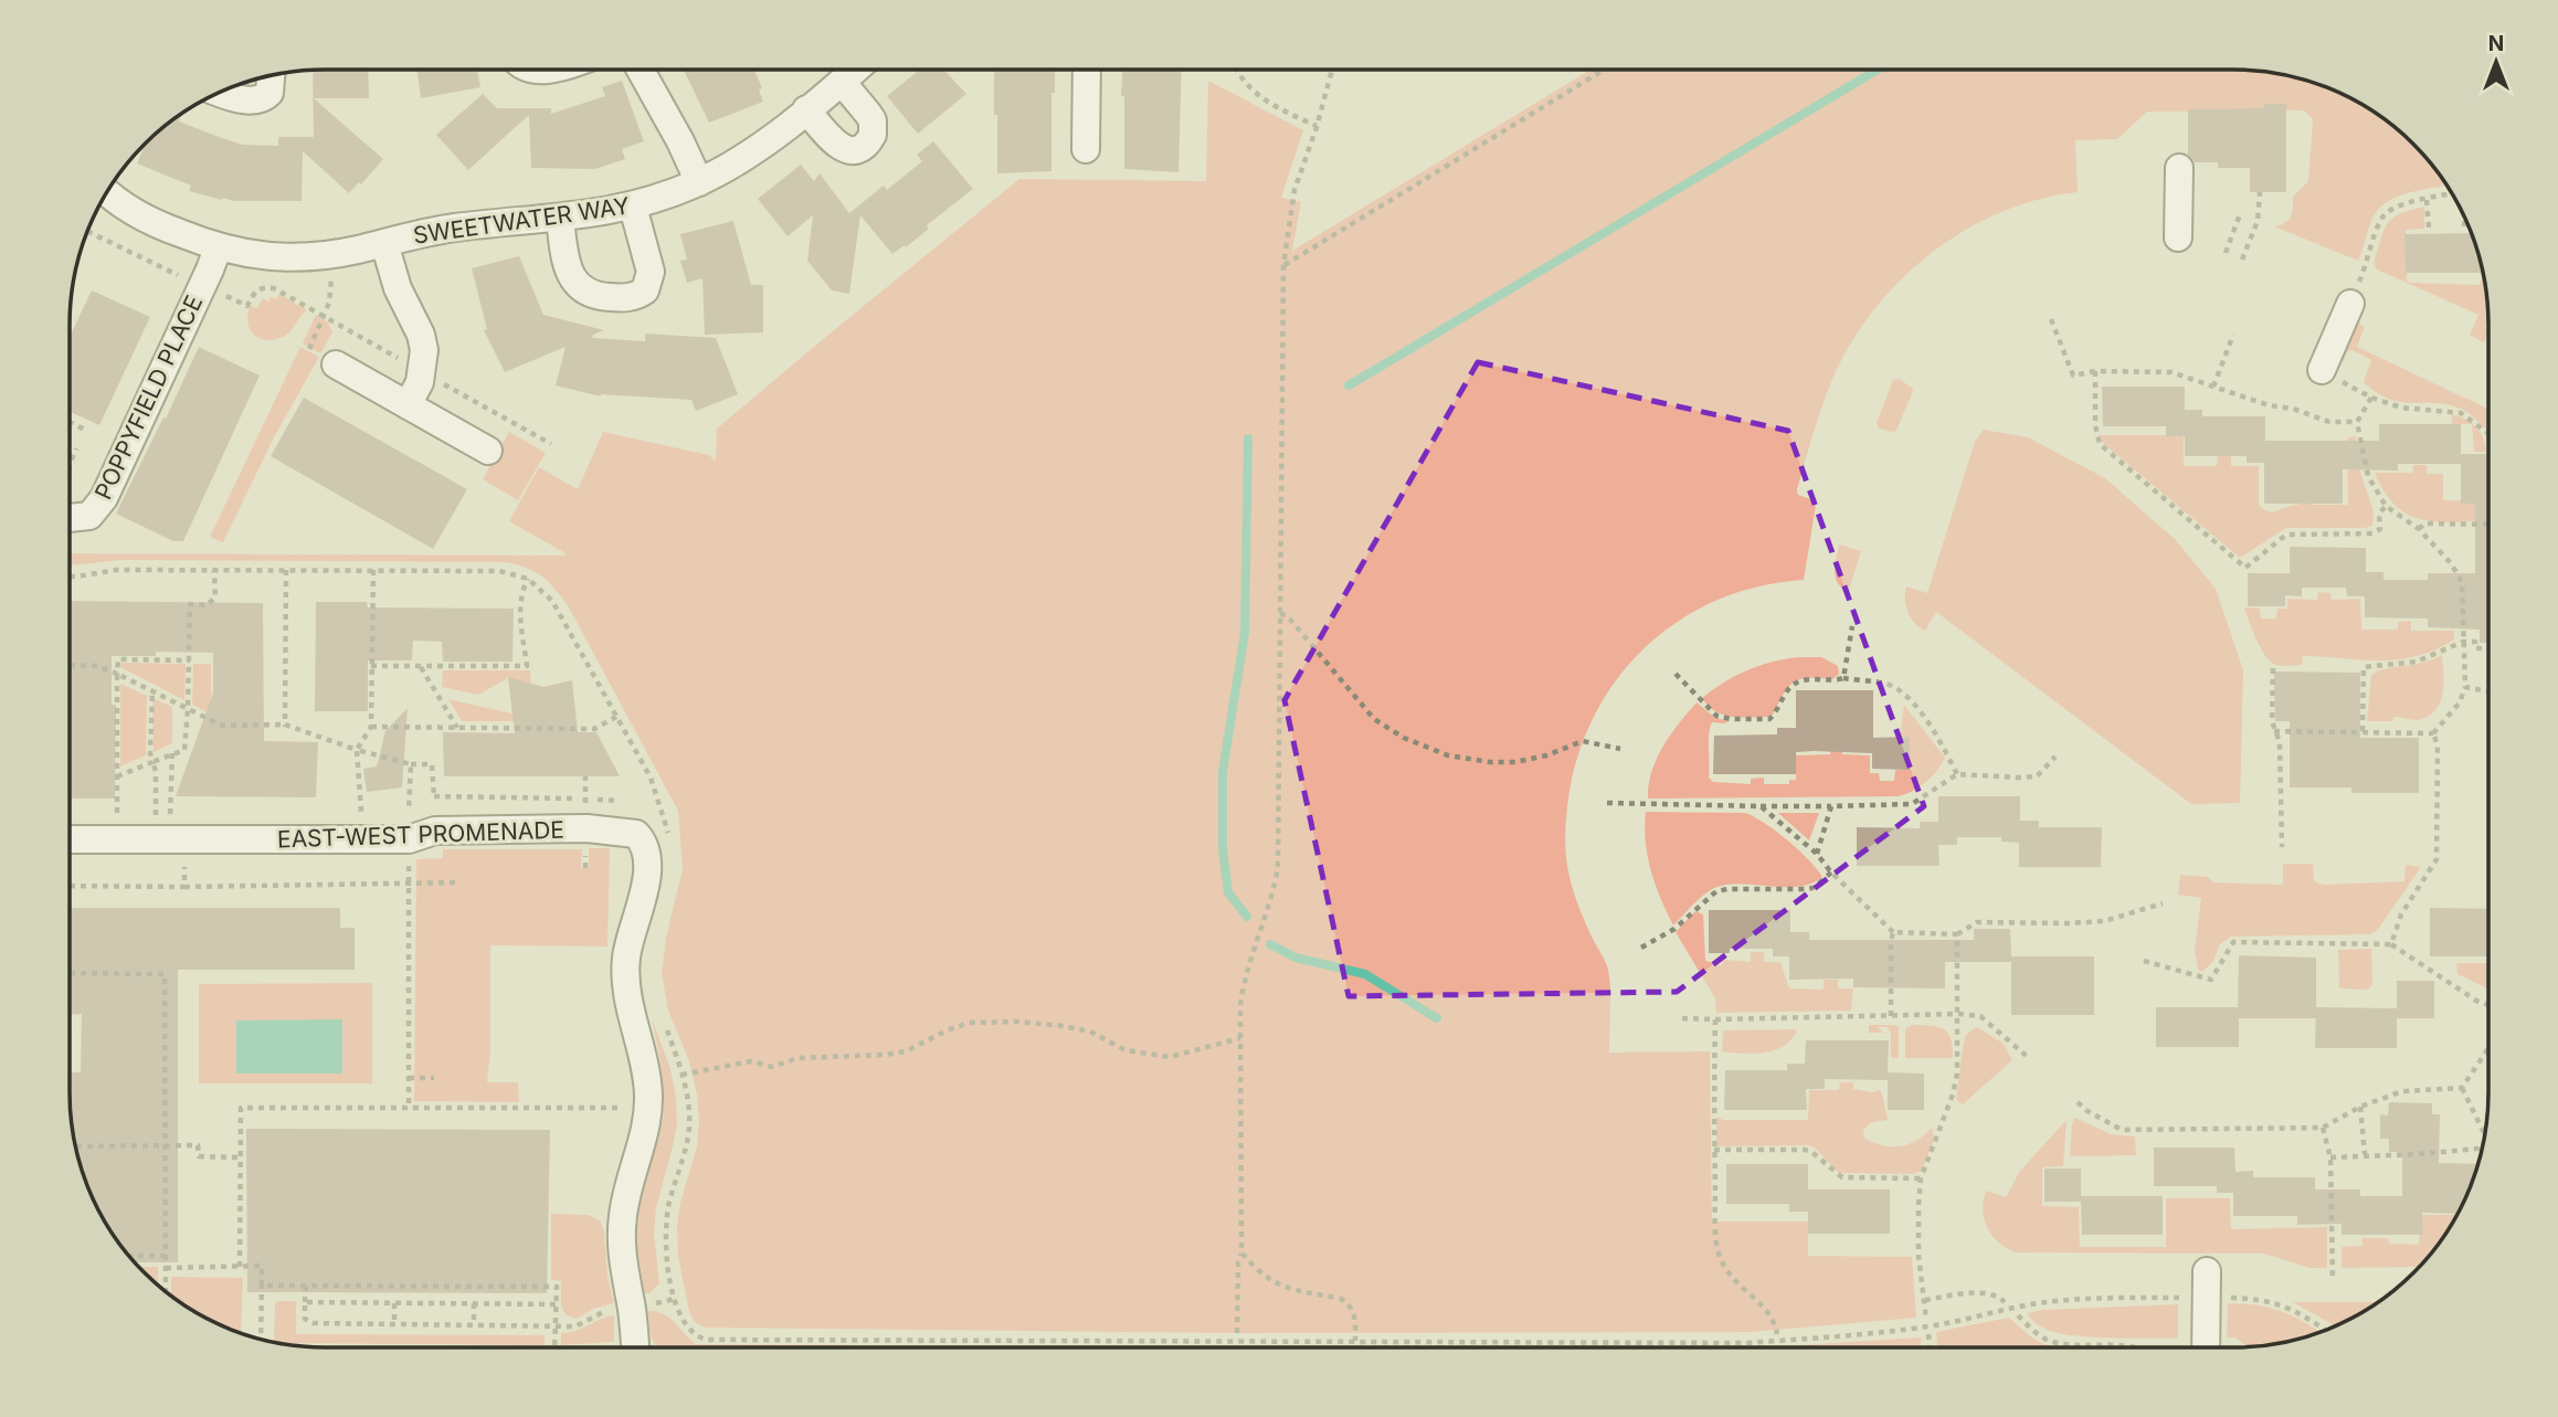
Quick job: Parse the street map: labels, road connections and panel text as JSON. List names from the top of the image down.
{
  "streets": {
    "street": ["SWEETWATER WAY", "POPPYFIELD PLACE", "EAST-WEST PROMENADE"]
  },
  "crossings": [
    ["SWEETWATER WAY", "POPPYFIELD PLACE"]
  ],
  "north": "top"
}
